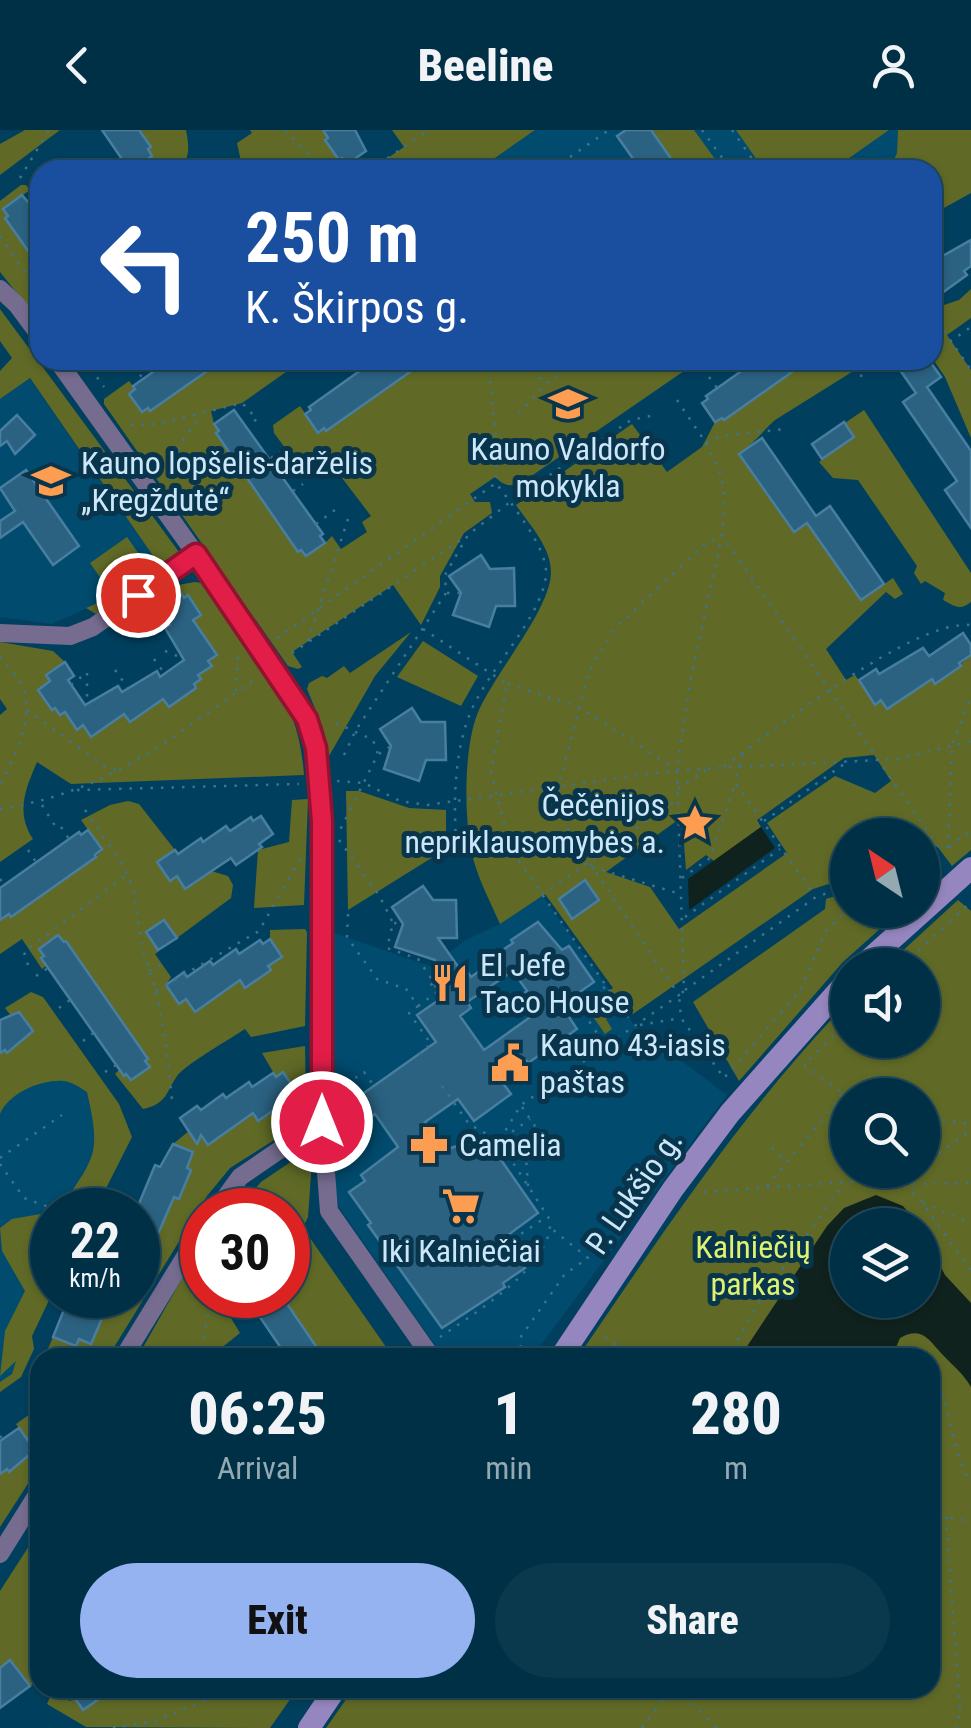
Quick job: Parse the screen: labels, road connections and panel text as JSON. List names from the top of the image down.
{
  "streets": {
    "main road": ["P. Lukšio g."]
  },
  "parks": ["Kalniečių parkas"],
  "places": {
    "school or university": ["Kauno Valdorfo mokykla", "Kauno lopšelis-darželis „Kregždutė“"],
    "place": ["Čečėnijos nepriklausomybės a."],
    "restaurant": ["El Jefe Taco House"],
    "public building": ["Kauno 43-iasis paštas"],
    "pharmacy": ["Camelia"],
    "supermarket": ["Iki Kalniečiai"]
  },
  "north": "top left",
  "page": {
    "header": "Beeline",
    "turn": ["250 m", "K. Škirpos g."],
    "speed": "22 km/h",
    "limit": "30",
    "eta": [
      "06:25",
      "Arrival",
      "1",
      "min",
      "280",
      "m"
    ],
    "buttons": ["Exit", "Share"]
  }
}
